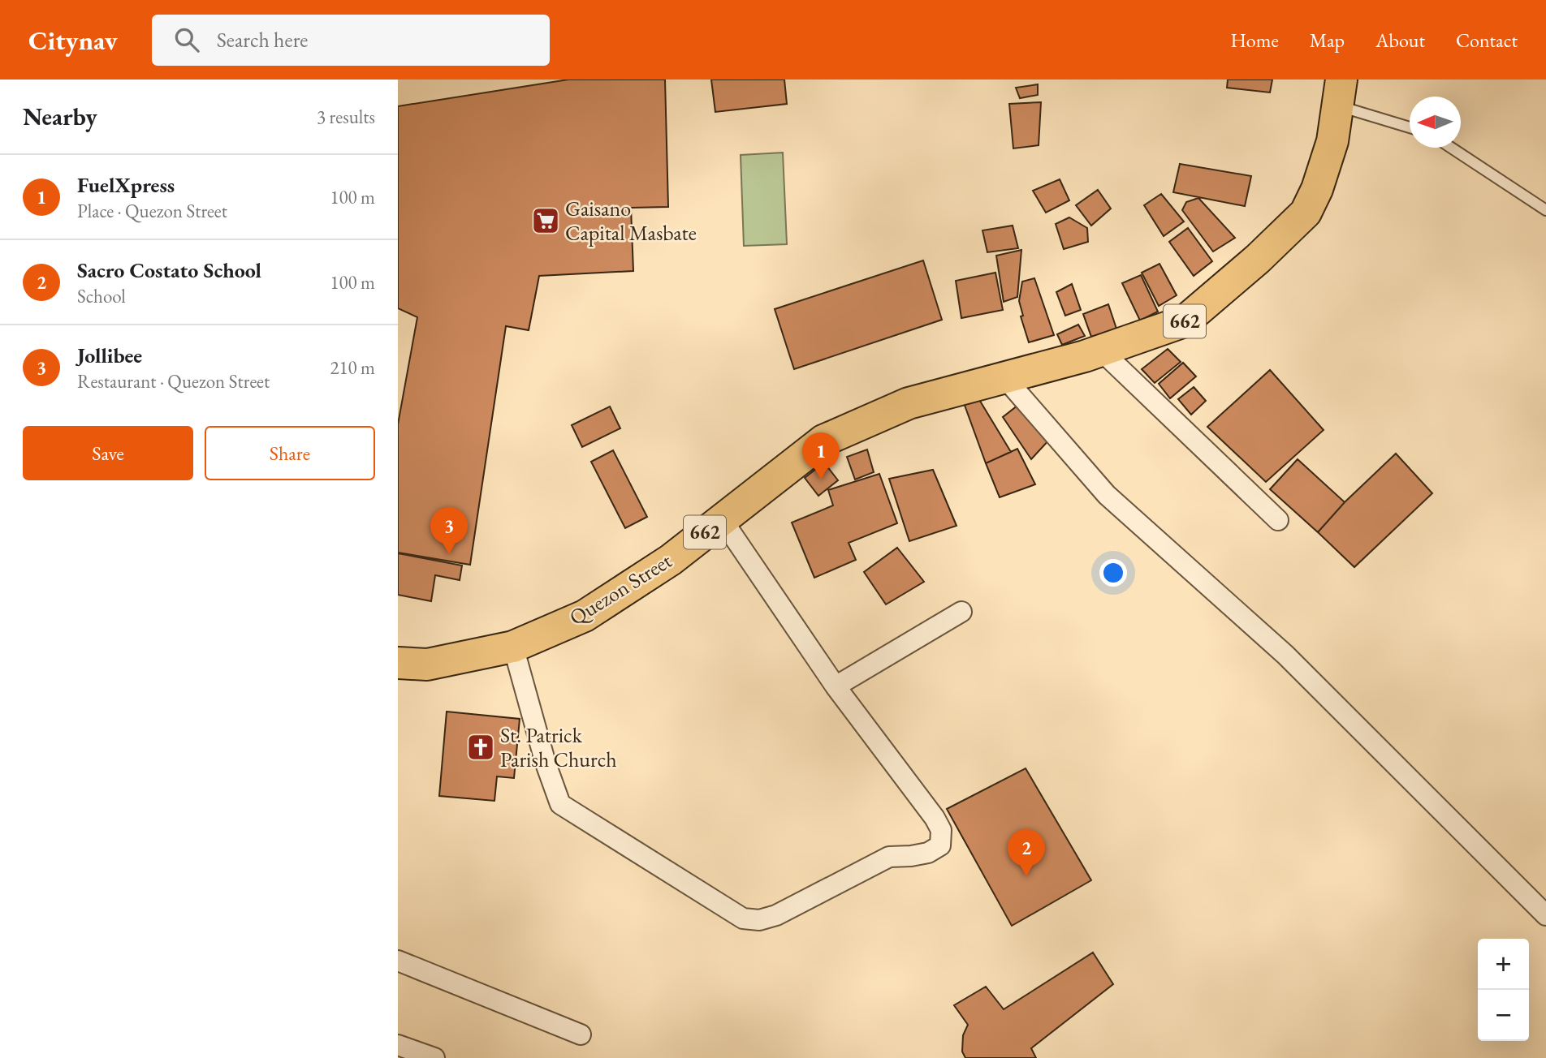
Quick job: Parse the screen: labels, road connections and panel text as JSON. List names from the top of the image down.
{
  "streets": {
    "main road": ["662", "Quezon Street"]
  },
  "crossings": [
    ["662", "Quezon Street"]
  ],
  "places": {
    "supermarket": ["Gaisano Capital Masbate"],
    "church": ["St. Patrick Parish Church"]
  },
  "north": "left",
  "page": {
    "header": "Citynav",
    "search": "Search here",
    "nav": [
      "Home",
      "Map",
      "About",
      "Contact"
    ],
    "heading": ["Nearby", "3 results"],
    "list": [
      {
        "mark": "1",
        "name": "FuelXpress",
        "note": "Place · Quezon Street",
        "value": "100 m"
      },
      {
        "mark": "2",
        "name": "Sacro Costato School",
        "note": "School",
        "value": "100 m"
      },
      {
        "mark": "3",
        "name": "Jollibee",
        "note": "Restaurant · Quezon Street",
        "value": "210 m"
      }
    ],
    "buttons": ["Save", "Share"],
    "pins": ["1", "3", "2"],
    "map_buttons": ["+", "−"]
  }
}
